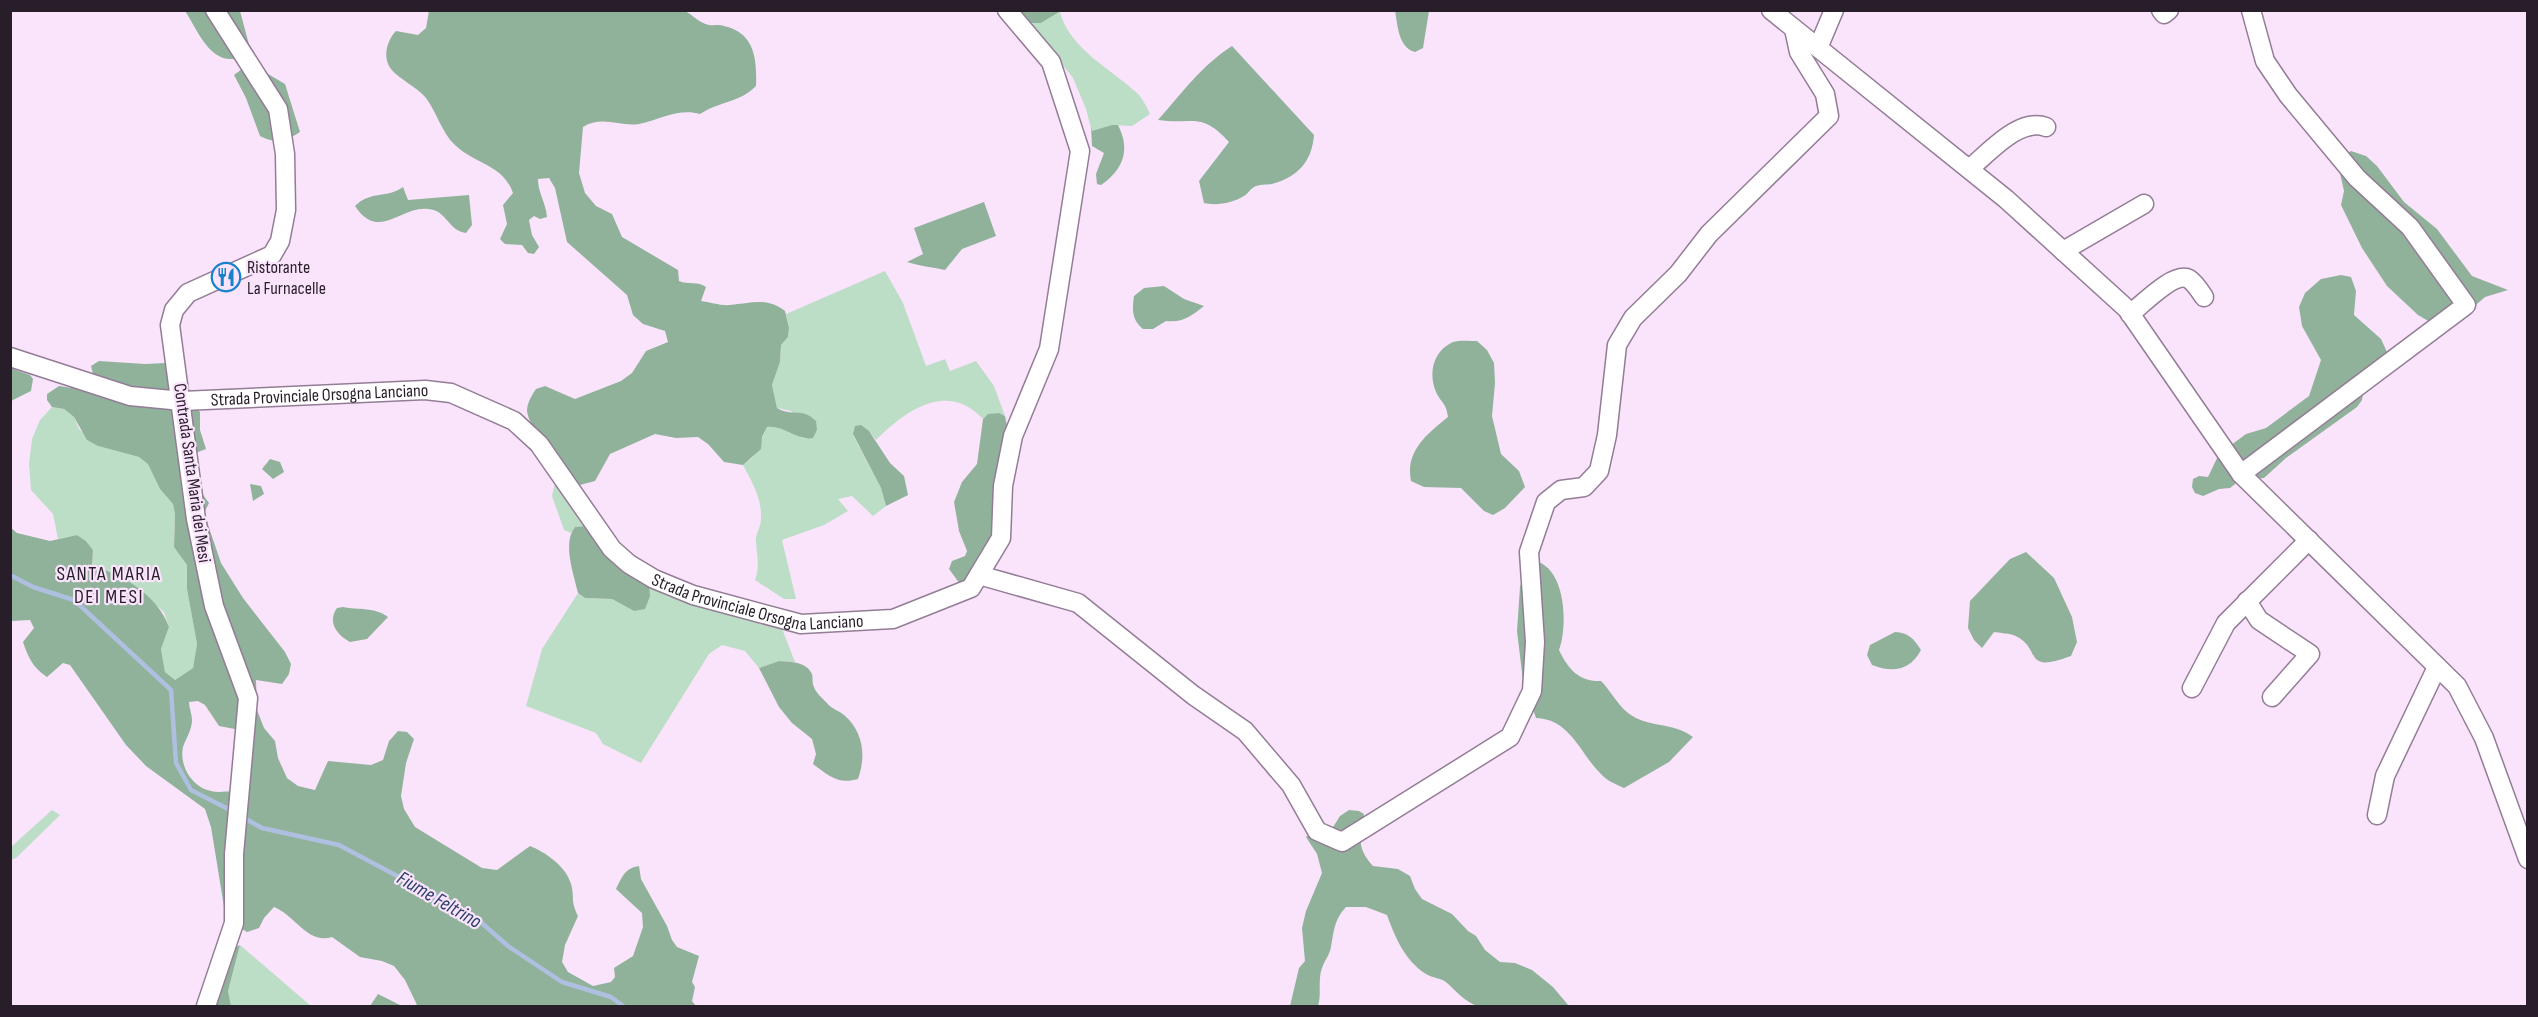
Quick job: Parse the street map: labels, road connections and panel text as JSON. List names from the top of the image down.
{
  "streets": {
    "street": ["Strada Provinciale Orsogna Lanciano", "Contrada Santa Maria dei Mesi"]
  },
  "crossings": [
    ["Strada Provinciale Orsogna Lanciano", "Contrada Santa Maria dei Mesi"]
  ],
  "districts": ["SANTA MARIA DEI MESI"],
  "water": ["Fiume Feltrino"],
  "places": {
    "restaurant": ["Ristorante La Furnacelle"]
  }
}
